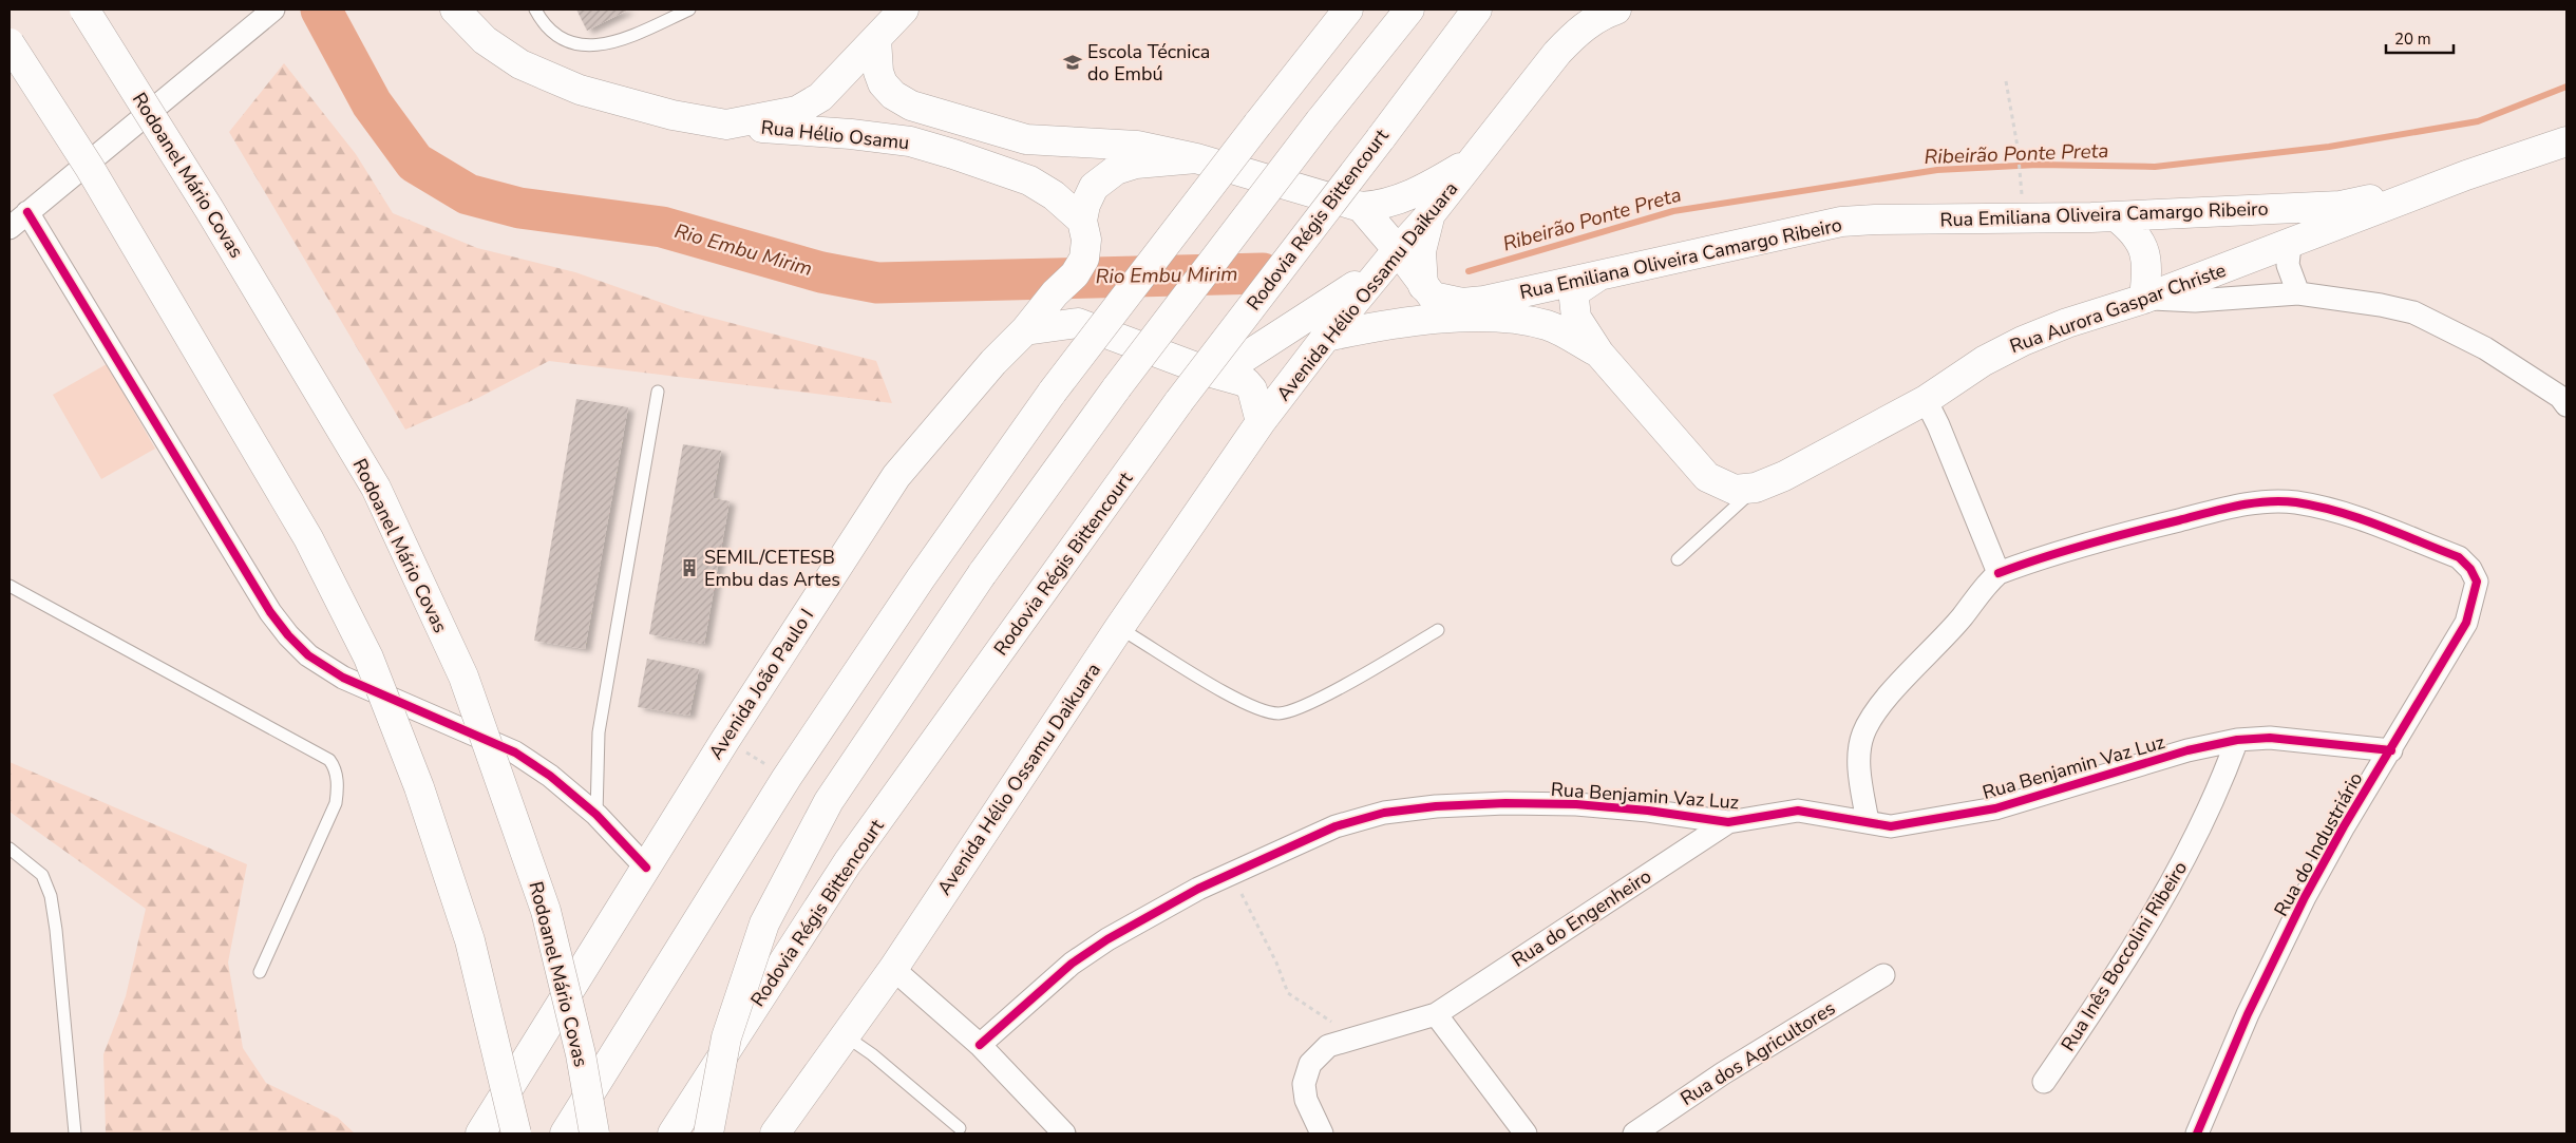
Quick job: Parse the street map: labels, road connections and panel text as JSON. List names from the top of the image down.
{
  "streets": {
    "main road": [
      "Rua Hélio Osamu",
      "Rodoanel Mário Covas",
      "Rua Emiliana Oliveira Camargo Ribeiro",
      "Rodovia Régis Bittencourt",
      "Avenida Hélio Ossamu Daikuara",
      "Rua Aurora Gaspar Christe",
      "Avenida João Paulo I"
    ],
    "street": [
      "Rua Benjamin Vaz Luz",
      "Rua do Industriário",
      "Rua do Engenheiro",
      "Rua Inês Boccolini Ribeiro",
      "Rua dos Agricultores"
    ]
  },
  "crossings": [
    ["Rua Hélio Osamu", "Avenida João Paulo I"],
    ["Rua Emiliana Oliveira Camargo Ribeiro", "Avenida Hélio Ossamu Daikuara"],
    ["Rua Emiliana Oliveira Camargo Ribeiro", "Rua Aurora Gaspar Christe"],
    ["Rua Benjamin Vaz Luz", "Rua do Industriário"],
    ["Rua Benjamin Vaz Luz", "Rua do Engenheiro"],
    ["Rua Benjamin Vaz Luz", "Rua Inês Boccolini Ribeiro"]
  ],
  "water": ["Ribeirão Ponte Preta", "Rio Embu Mirim"],
  "places": {
    "school or university": ["Escola Técnica do Embú"],
    "building": ["SEMIL/CETESB Embu das Artes"]
  },
  "scale_bar": "20 m"
}
